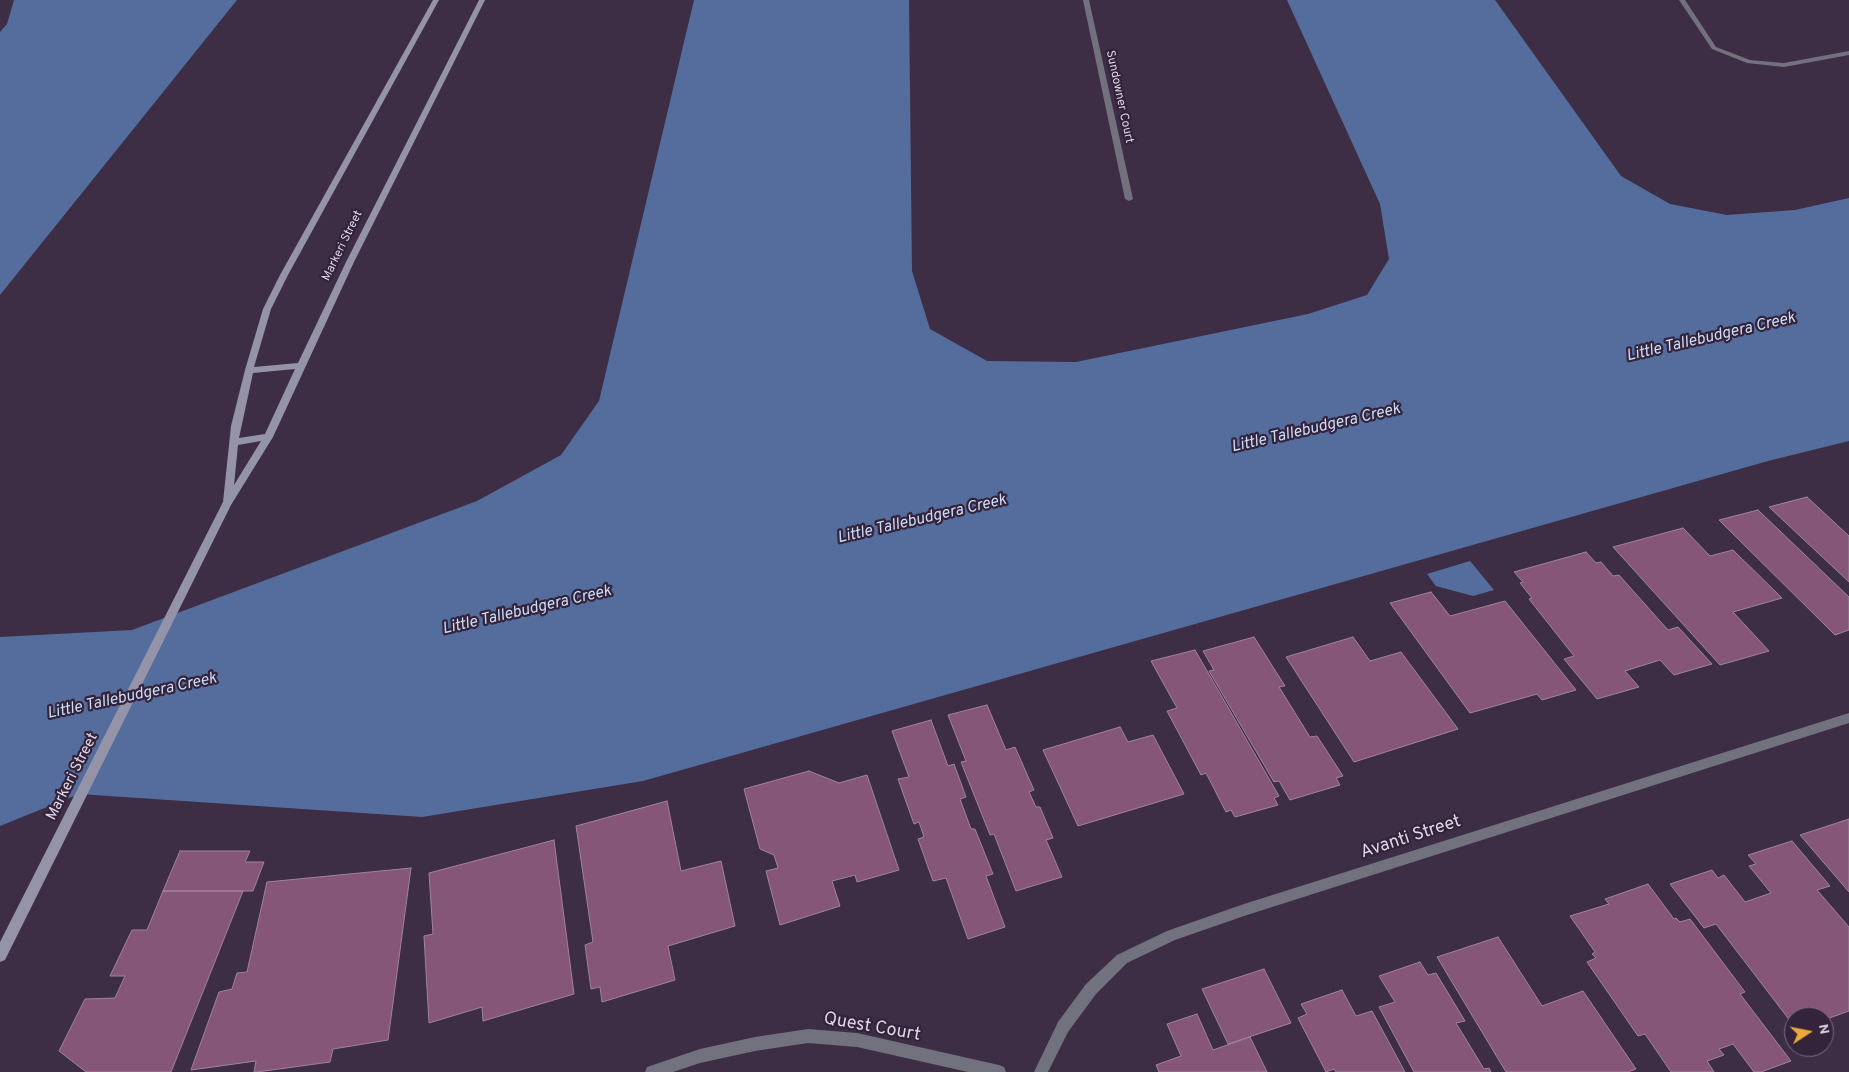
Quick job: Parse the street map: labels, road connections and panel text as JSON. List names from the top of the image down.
{
  "streets": {
    "main road": ["Markeri Street"],
    "street": ["Sundowner Court", "Avanti Street", "Quest Court"]
  },
  "water": ["Little Tallebudgera Creek"],
  "north": "right"
}
